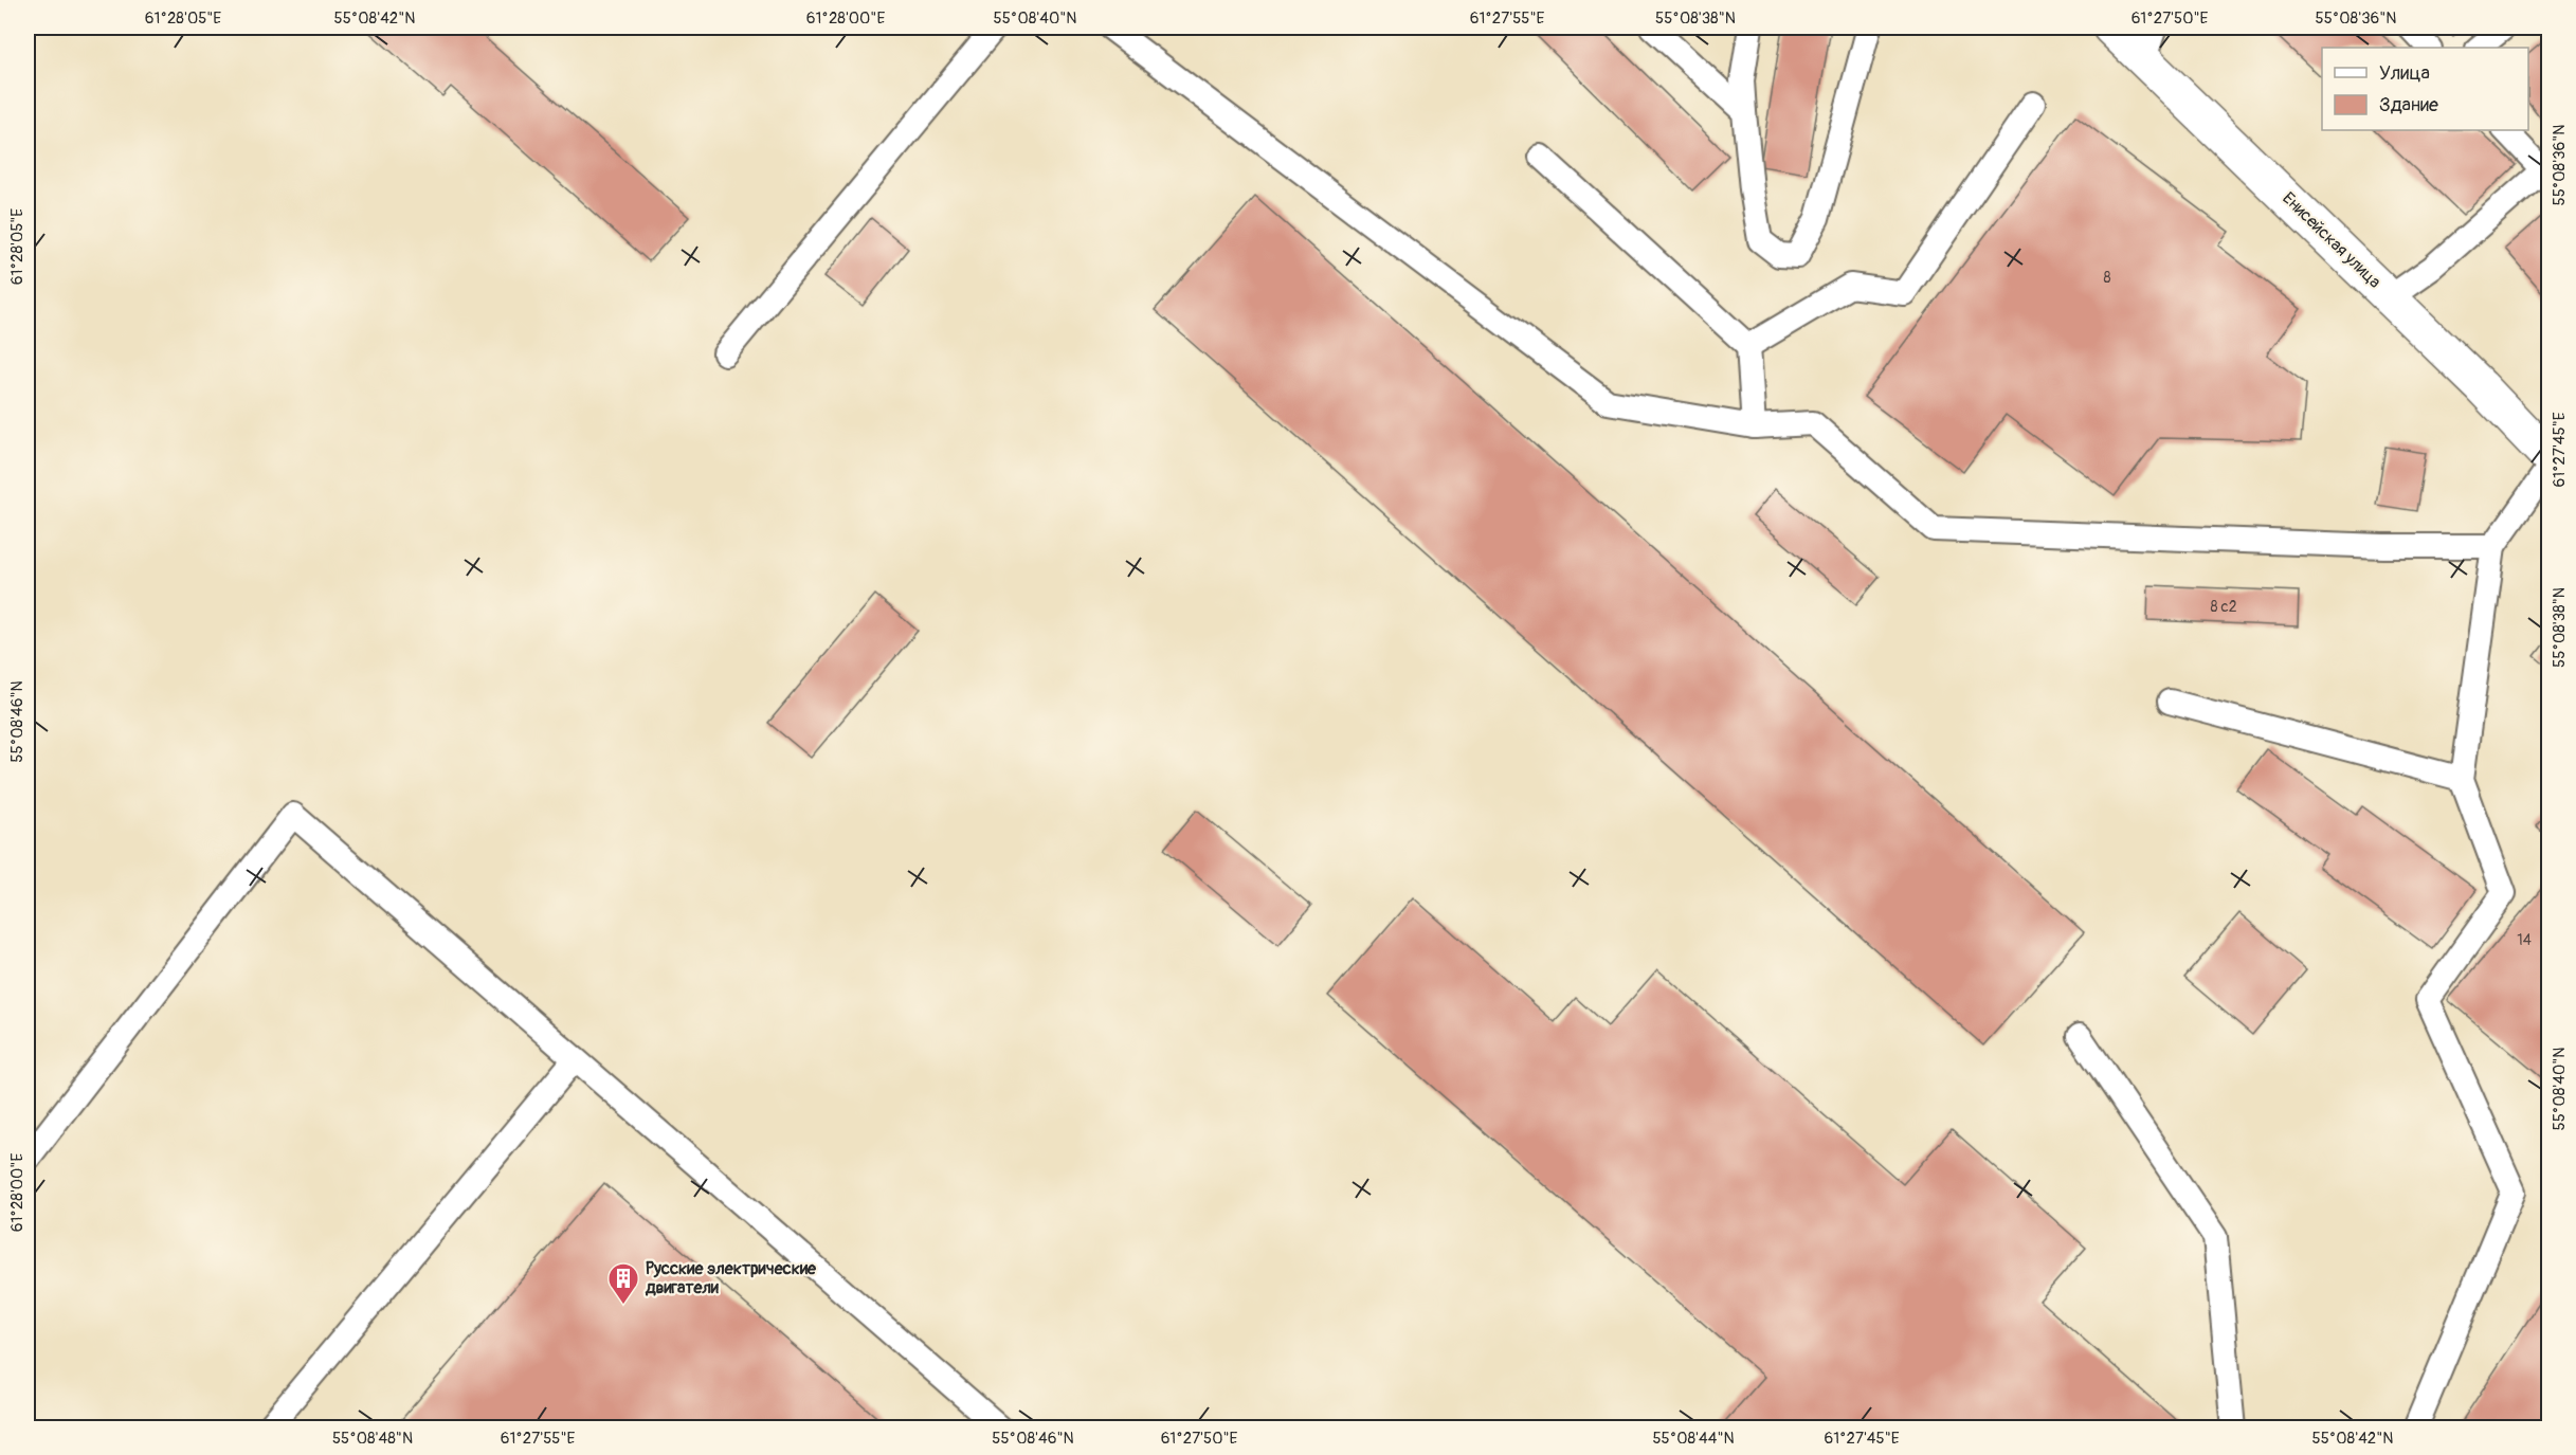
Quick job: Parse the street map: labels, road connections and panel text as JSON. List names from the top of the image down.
{
  "streets": {
    "street": ["Енисейская улица"]
  },
  "places": {
    "building": ["Русские электрические двигатели"]
  },
  "house_numbers": ["8", "8 с2", "14"],
  "legend": ["Улица", "Здание"],
  "coordinates": [
    "61°28'05\"E",
    "55°08'42\"N",
    "61°28'00\"E",
    "55°08'40\"N",
    "61°27'55\"E",
    "55°08'38\"N",
    "61°27'50\"E",
    "55°08'36\"N",
    "61°27'45\"E",
    "55°08'46\"N",
    "55°08'48\"N",
    "55°08'44\"N"
  ]
}
